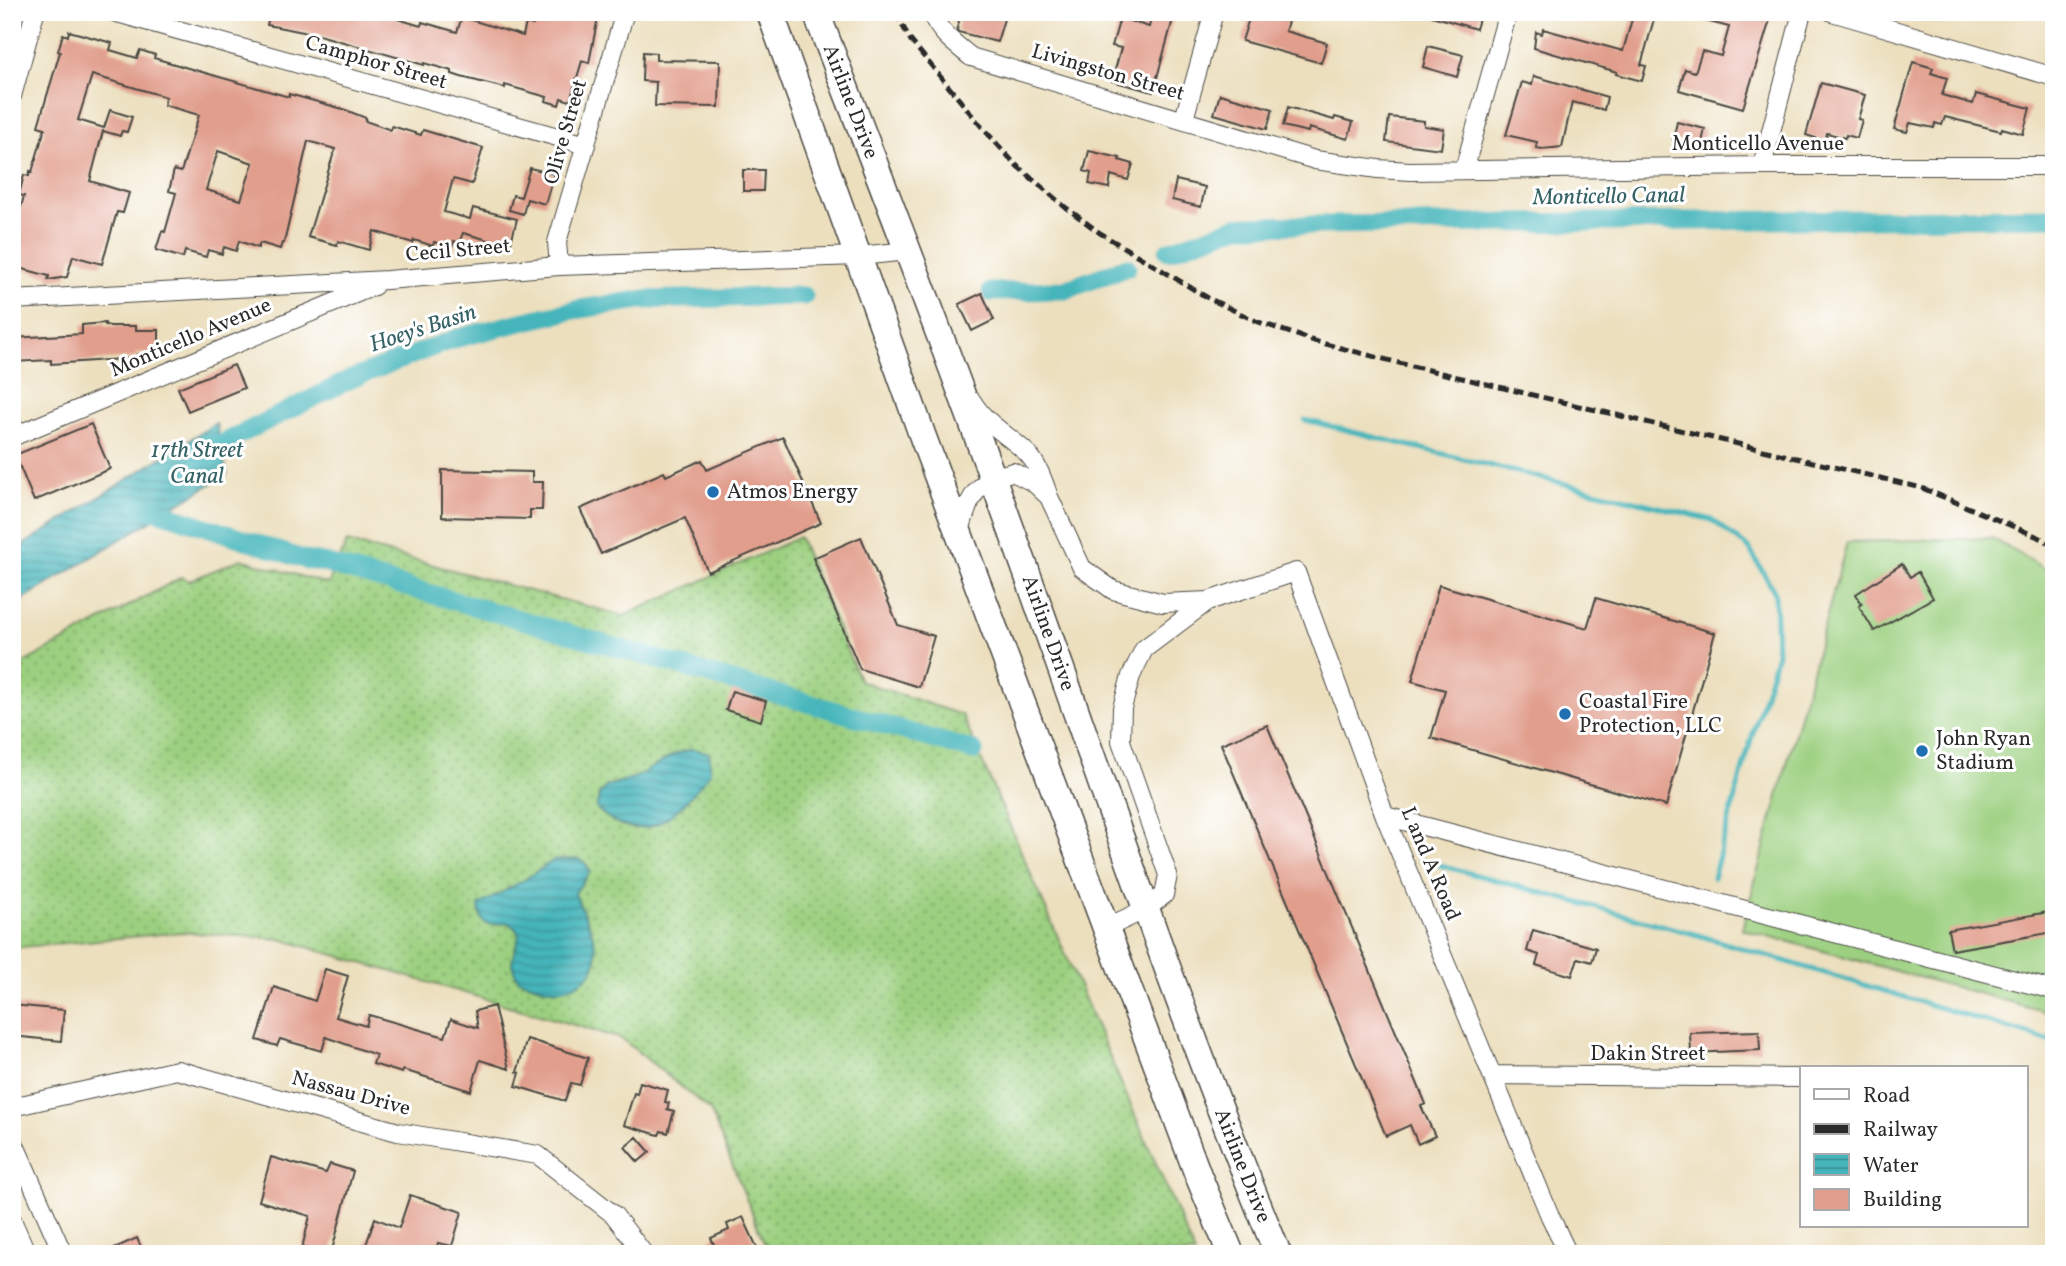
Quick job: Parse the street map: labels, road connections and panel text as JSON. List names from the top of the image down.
{
  "streets": {
    "highway": ["Airline Drive"],
    "street": [
      "Camphor Street",
      "Livingston Street",
      "Olive Street",
      "Monticello Avenue",
      "Cecil Street",
      "L and A Road",
      "Dakin Street",
      "Nassau Drive"
    ]
  },
  "crossings": [
    ["Camphor Street", "Olive Street"],
    ["Livingston Street", "Monticello Avenue"],
    ["Airline Drive", "Cecil Street"],
    ["Olive Street", "Cecil Street"],
    ["Monticello Avenue", "Cecil Street"],
    ["L and A Road", "Dakin Street"]
  ],
  "water": ["Monticello Canal", "Hoey's Basin", "17th Street Canal"],
  "places": ["Atmos Energy", "Coastal Fire Protection, LLC", "John Ryan Stadium"],
  "legend": [
    "Road",
    "Railway",
    "Water",
    "Building"
  ]
}
